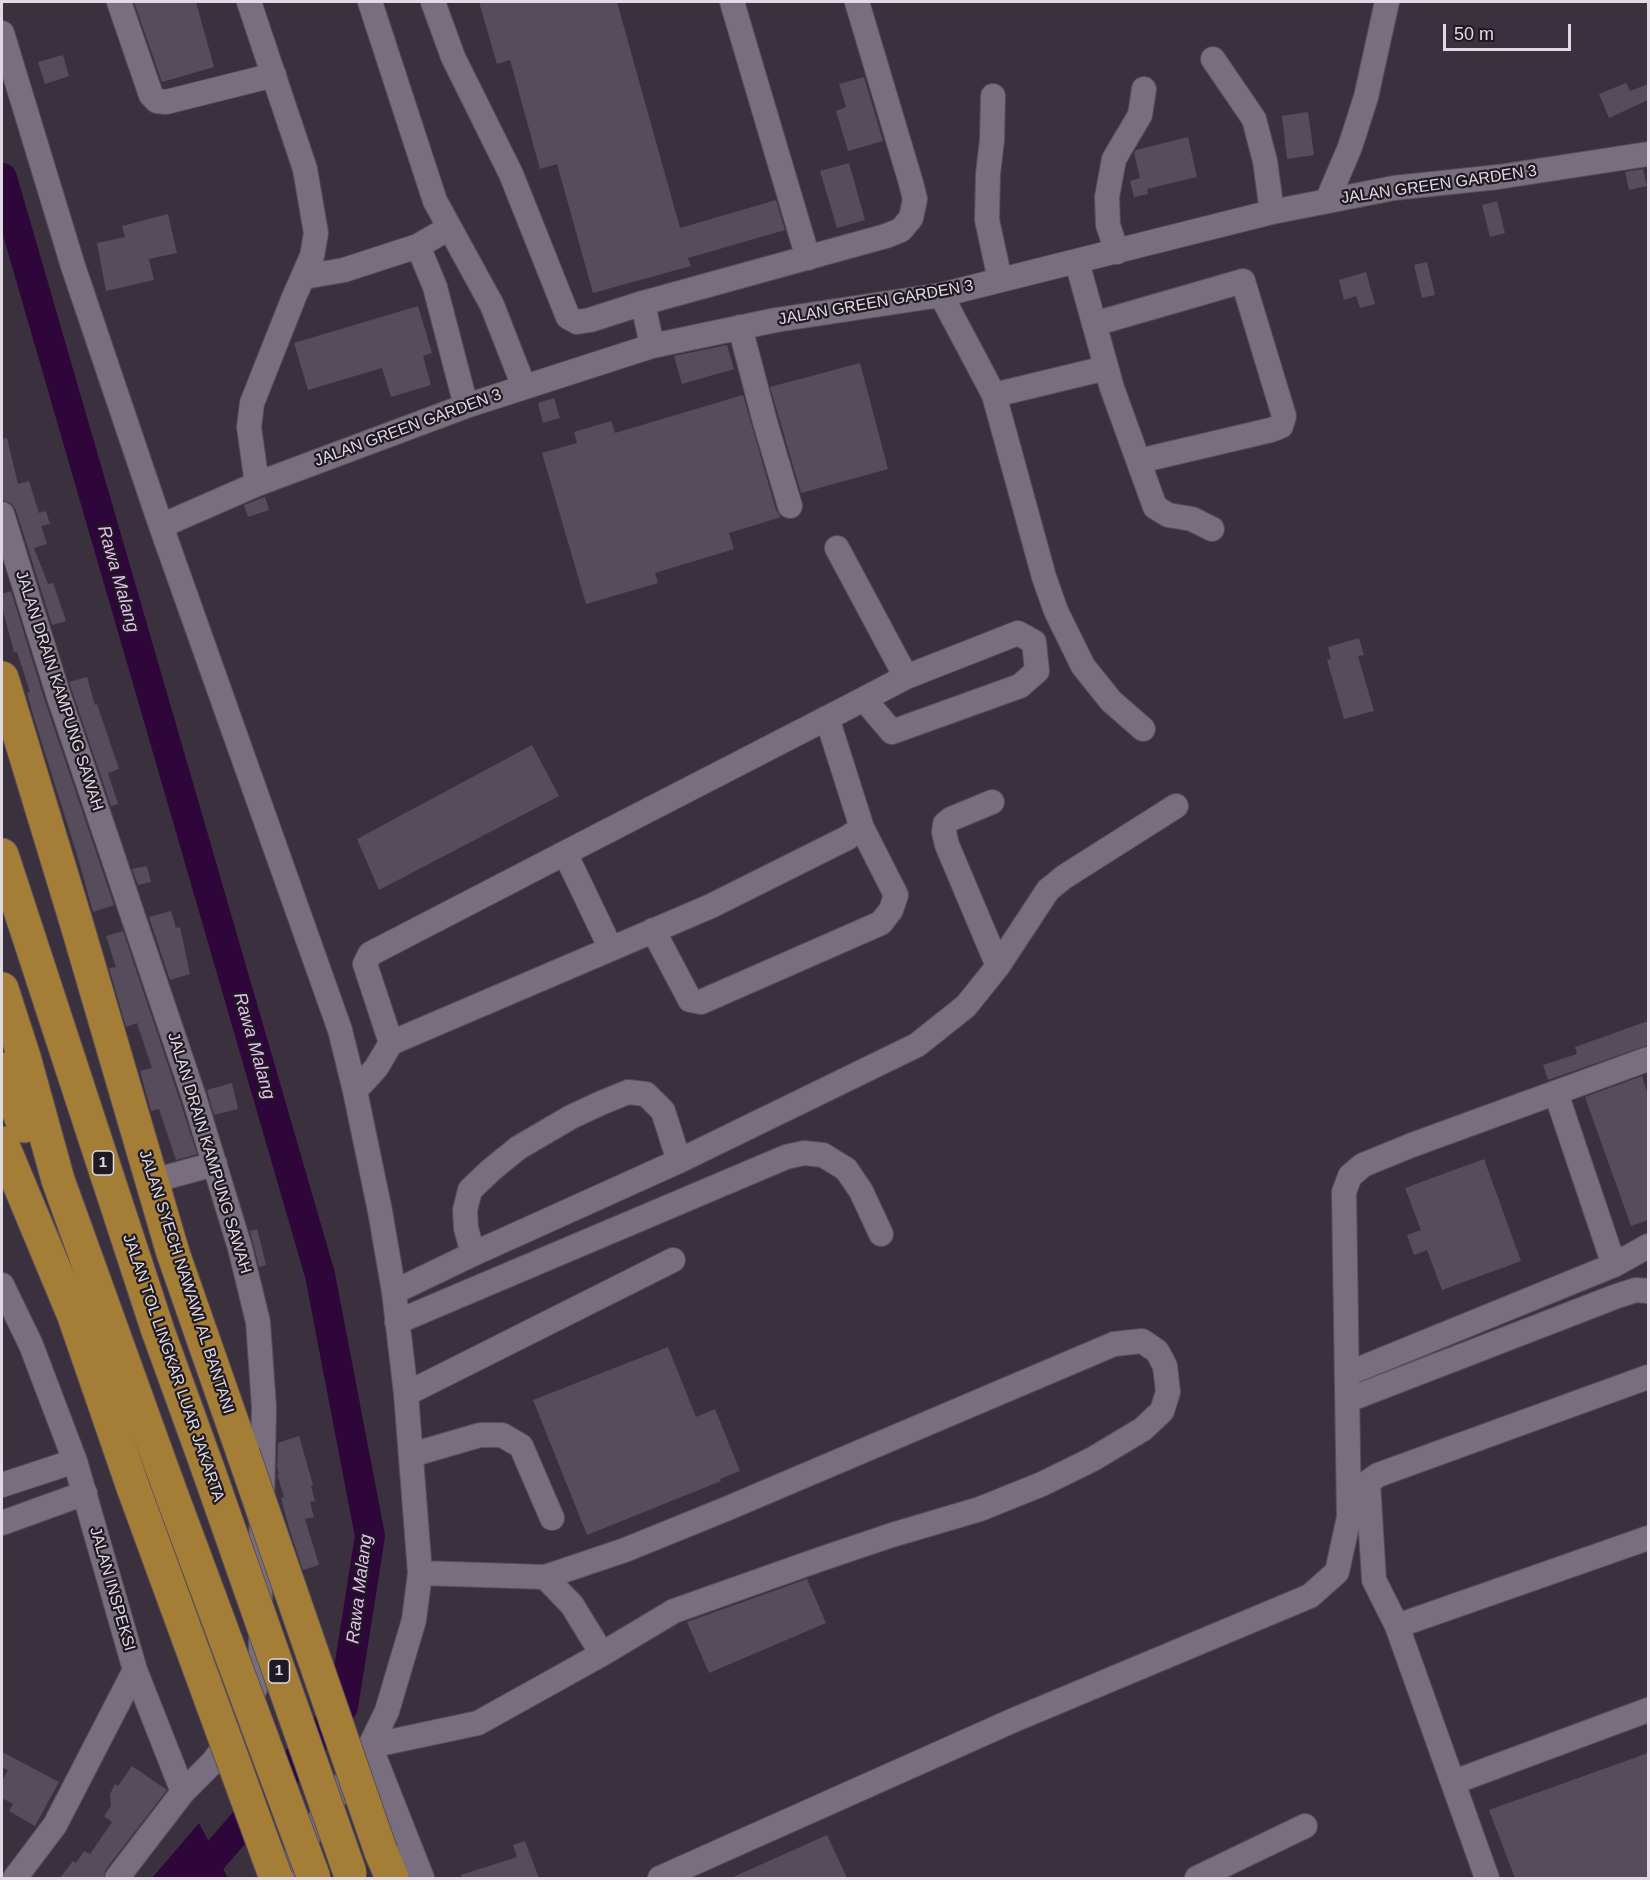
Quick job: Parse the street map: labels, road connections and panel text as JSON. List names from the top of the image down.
{
  "streets": {
    "highway": ["1", "JALAN SYECH NAWAWI AL BANTANI", "JALAN TOL LINGKAR LUAR JAKARTA"],
    "street": ["JALAN GREEN GARDEN 3", "JALAN DRAIN KAMPUNG SAWAH", "JALAN INSPEKSI"]
  },
  "crossings": [
    ["JALAN DRAIN KAMPUNG SAWAH", "JALAN INSPEKSI"]
  ],
  "water": ["Rawa Malang"],
  "scale_bar": "50 m"
}
